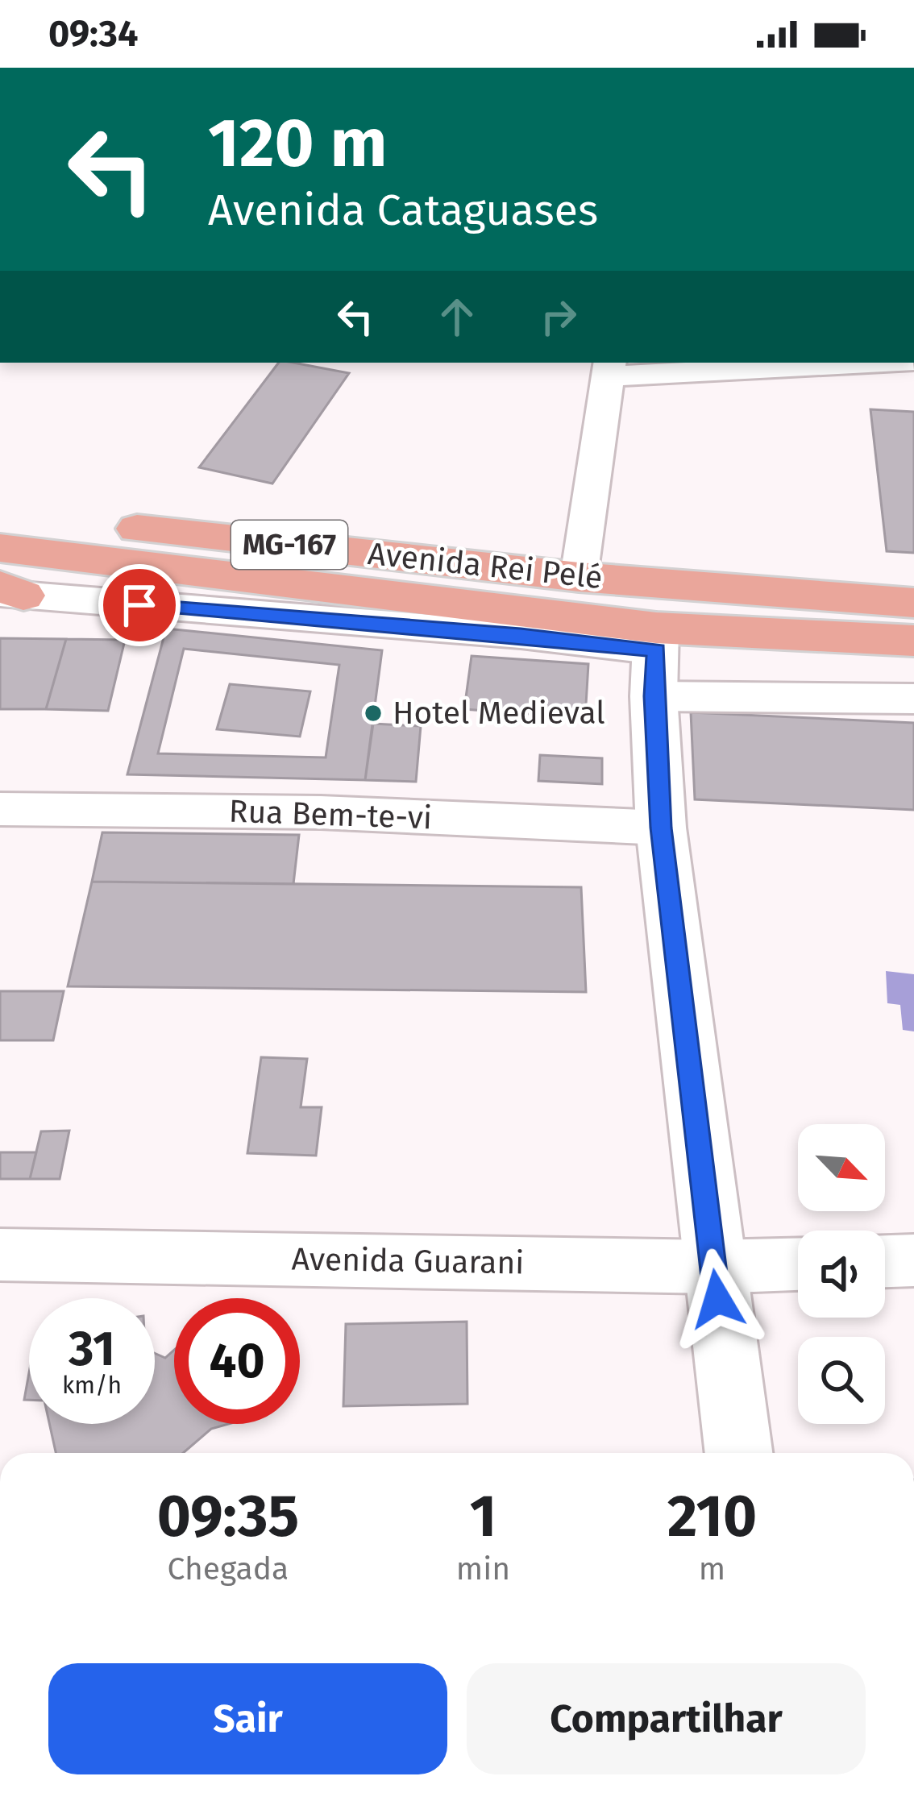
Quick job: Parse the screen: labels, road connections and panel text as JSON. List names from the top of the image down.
{
  "streets": {
    "main road": ["MG-167", "Avenida Rei Pelé"],
    "street": ["Rua Bem-te-vi", "Avenida Guarani"]
  },
  "places": ["Hotel Medieval"],
  "north": "bottom right",
  "page": {
    "status": "09:34",
    "turn": ["120 m", "Avenida Cataguases"],
    "speed": "31 km/h",
    "limit": "40",
    "eta": [
      "09:35",
      "Chegada",
      "1",
      "min",
      "210",
      "m"
    ],
    "buttons": ["Sair", "Compartilhar"]
  }
}
